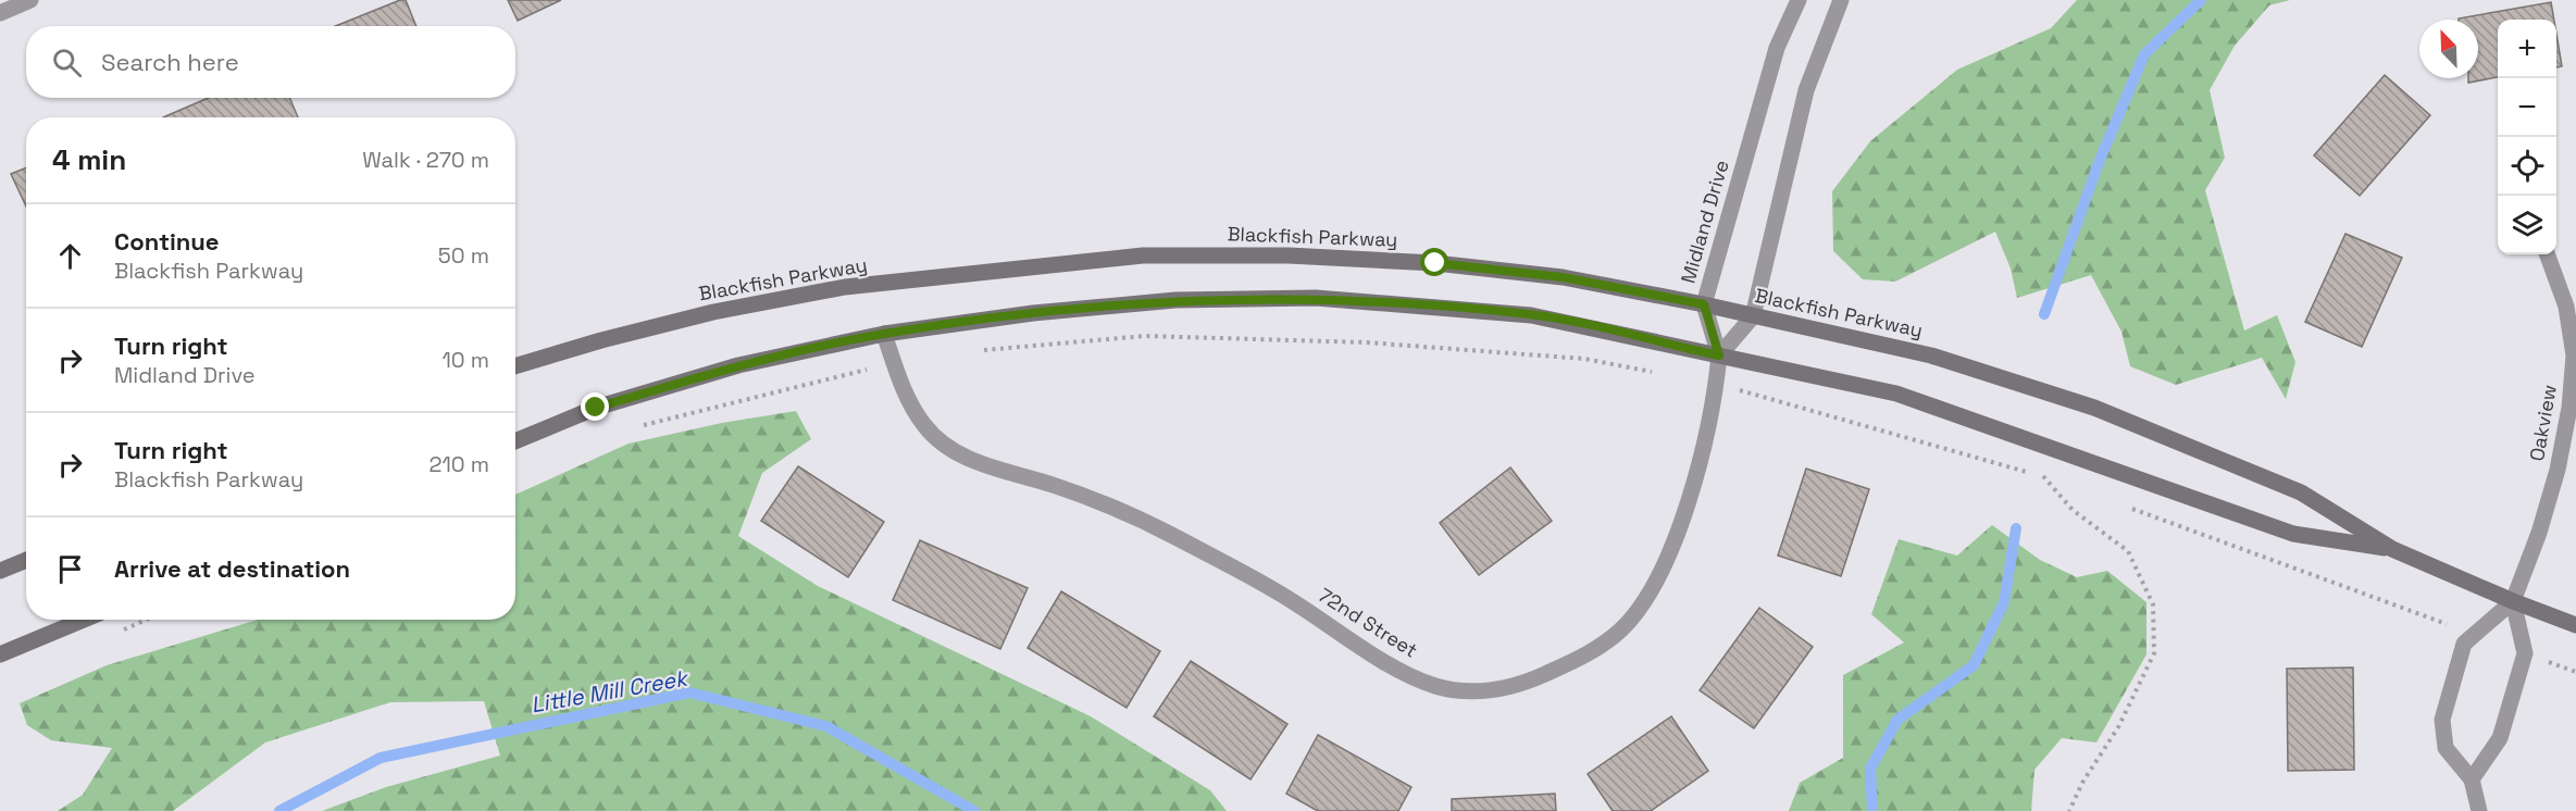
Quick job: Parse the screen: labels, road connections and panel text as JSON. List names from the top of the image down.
{
  "streets": {
    "main road": ["Blackfish Parkway"],
    "street": ["Midland Drive", "Oakview", "72nd Street"]
  },
  "crossings": [
    ["Midland Drive", "Blackfish Parkway"],
    ["Midland Drive", "72nd Street"],
    ["Blackfish Parkway", "Oakview"],
    ["Blackfish Parkway", "72nd Street"]
  ],
  "water": ["Little Mill Creek"],
  "north": "top left",
  "page": {
    "map_buttons": ["+", "−"],
    "search": "Search here",
    "heading": ["4 min", "Walk · 270 m"],
    "list": [
      ["Continue", "Blackfish Parkway", "50 m"],
      ["Turn right", "Midland Drive", "10 m"],
      ["Turn right", "Blackfish Parkway", "210 m"],
      "Arrive at destination"
    ]
  }
}
